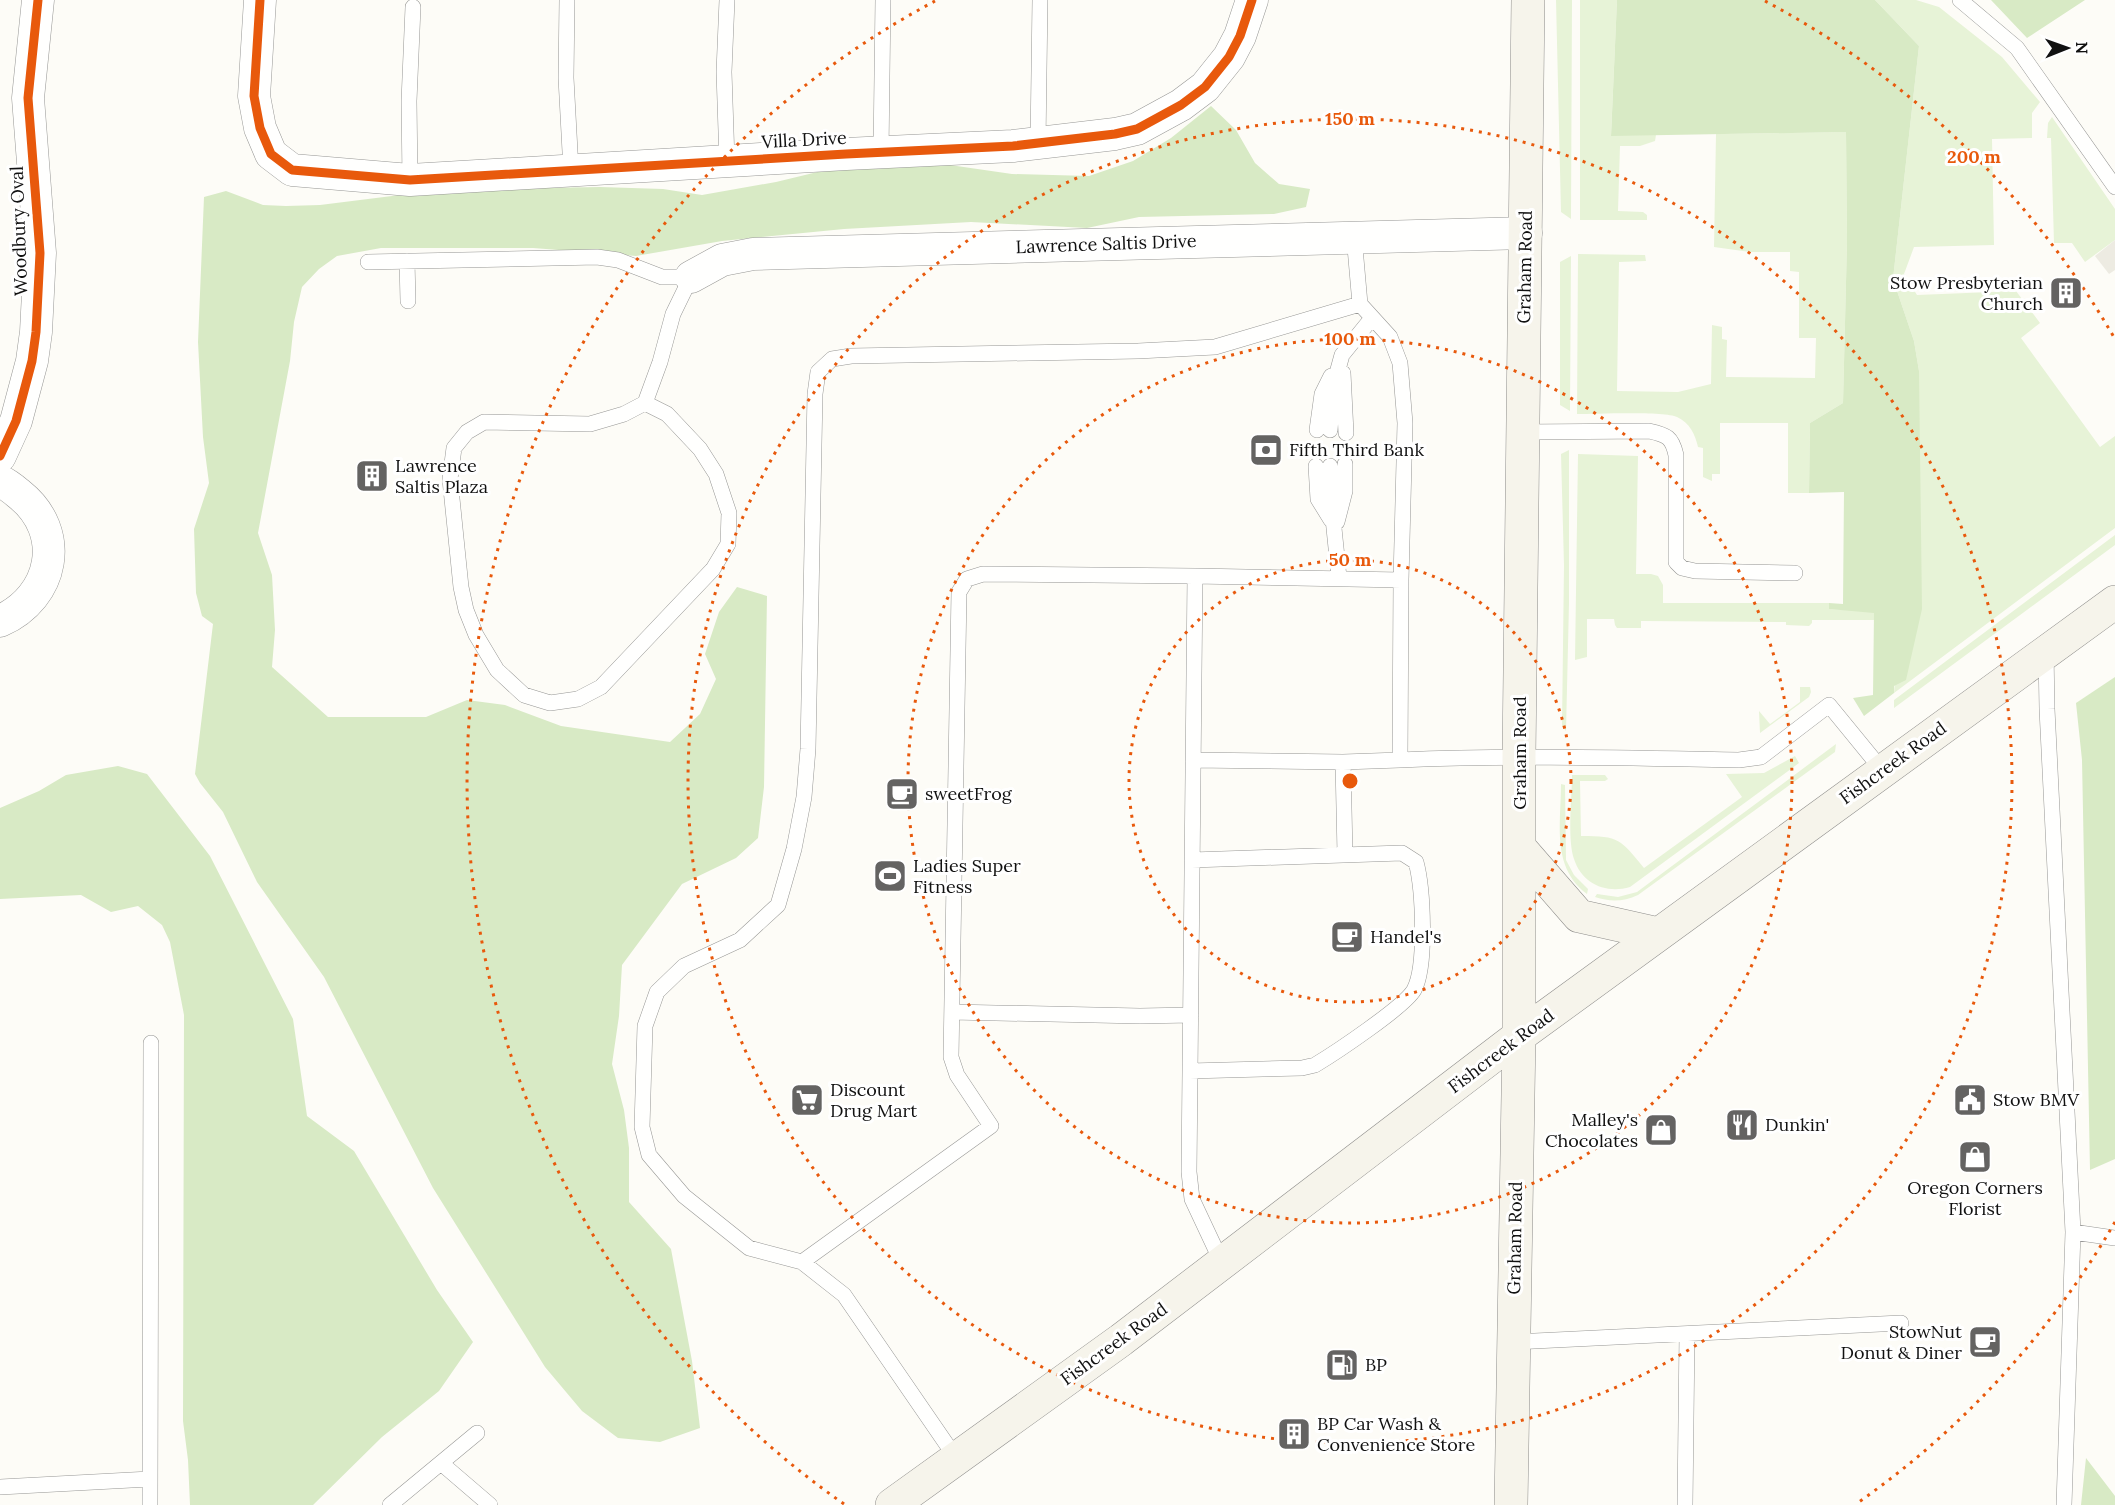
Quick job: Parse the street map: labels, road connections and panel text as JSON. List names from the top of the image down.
{
  "streets": {
    "main road": ["Graham Road", "Fishcreek Road"],
    "street": ["Villa Drive", "Woodbury Oval", "Lawrence Saltis Drive"]
  },
  "crossings": [
    ["Lawrence Saltis Drive", "Graham Road"],
    ["Graham Road", "Fishcreek Road"]
  ],
  "places": {
    "building": ["Stow Presbyterian Church", "Lawrence Saltis Plaza", "BP Car Wash & Convenience Store"],
    "bank": ["Fifth Third Bank"],
    "cafe": ["sweetFrog", "Handel's", "StowNut Donut & Diner"],
    "sports": ["Ladies Super Fitness"],
    "supermarket": ["Discount Drug Mart"],
    "public building": ["Stow BMV"],
    "restaurant": ["Dunkin'"],
    "shop": ["Malley's Chocolates", "Oregon Corners Florist"],
    "fuel station": ["BP"]
  },
  "north": "right",
  "rings": [
    "150 m",
    "200 m",
    "100 m",
    "50 m"
  ]
}
